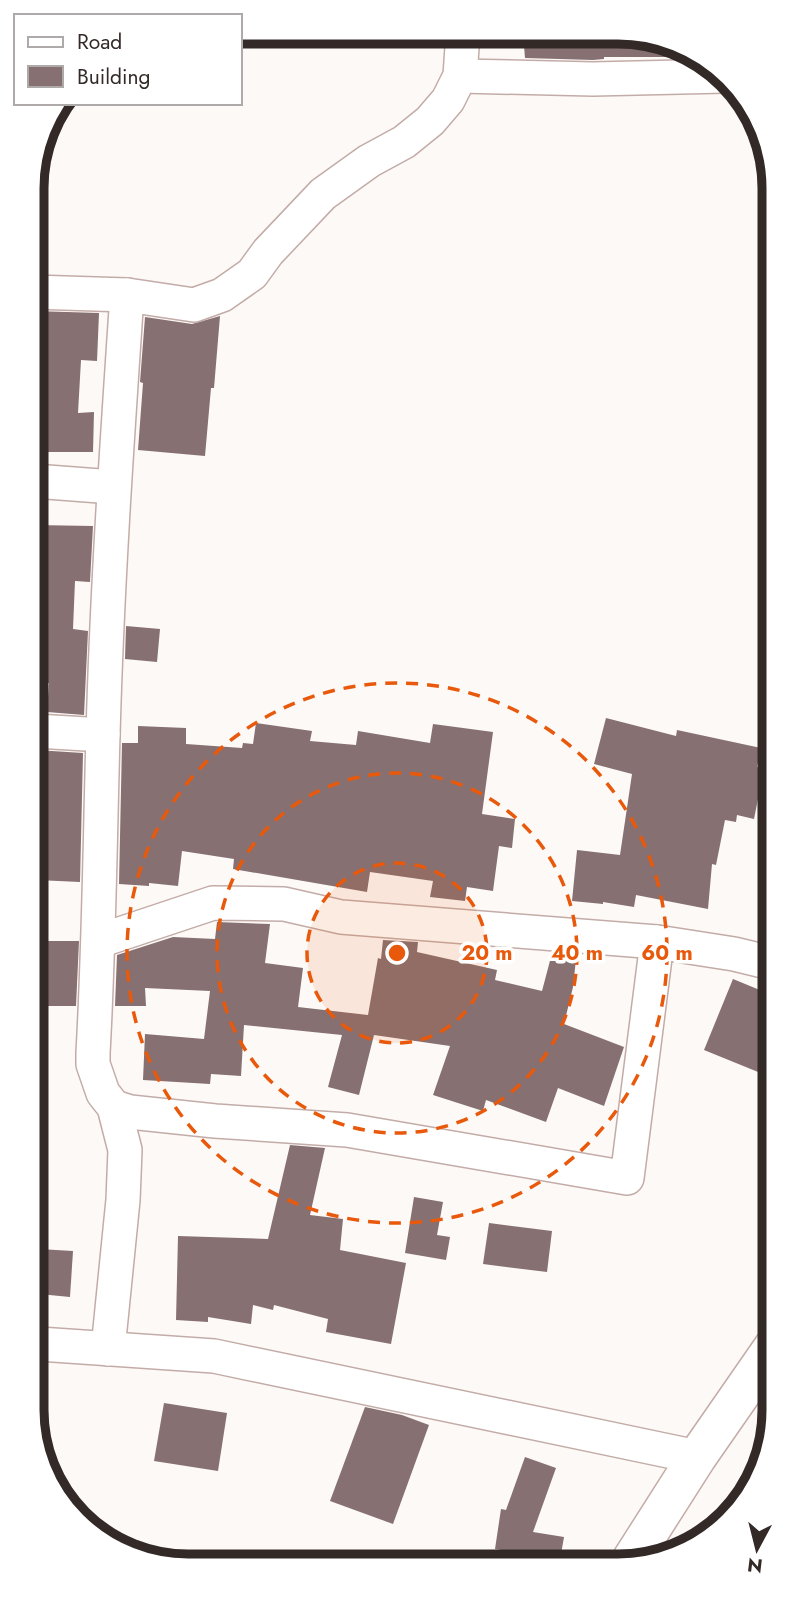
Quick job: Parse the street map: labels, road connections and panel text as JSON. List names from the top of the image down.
{
  "legend": ["Road", "Building"],
  "north": "bottom",
  "rings": ["20 m", "40 m", "60 m"]
}
